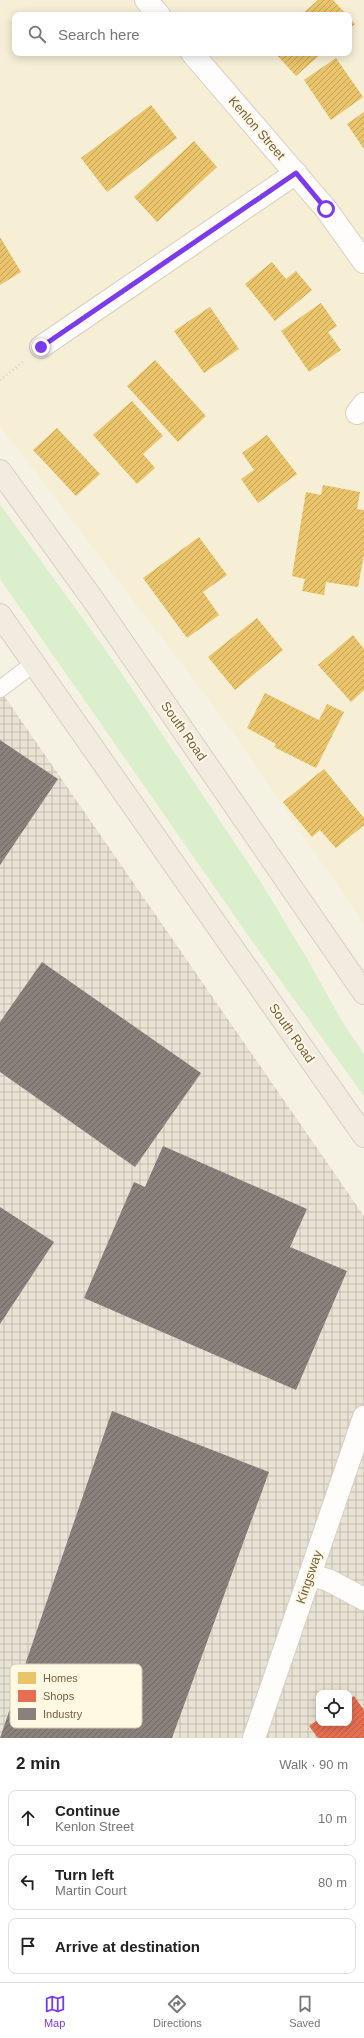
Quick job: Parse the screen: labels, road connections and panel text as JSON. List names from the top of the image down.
{
  "streets": {
    "highway": ["South Road"],
    "street": ["Kenlon Street", "Kingsway"]
  },
  "legend": ["Homes", "Shops", "Industry"],
  "page": {
    "search": "Search here",
    "heading": ["2 min", "Walk · 90 m"],
    "list": [
      ["Continue", "Kenlon Street", "10 m"],
      ["Turn left", "Martin Court", "80 m"],
      "Arrive at destination"
    ],
    "nav": ["Map", "Directions", "Saved"]
  }
}
